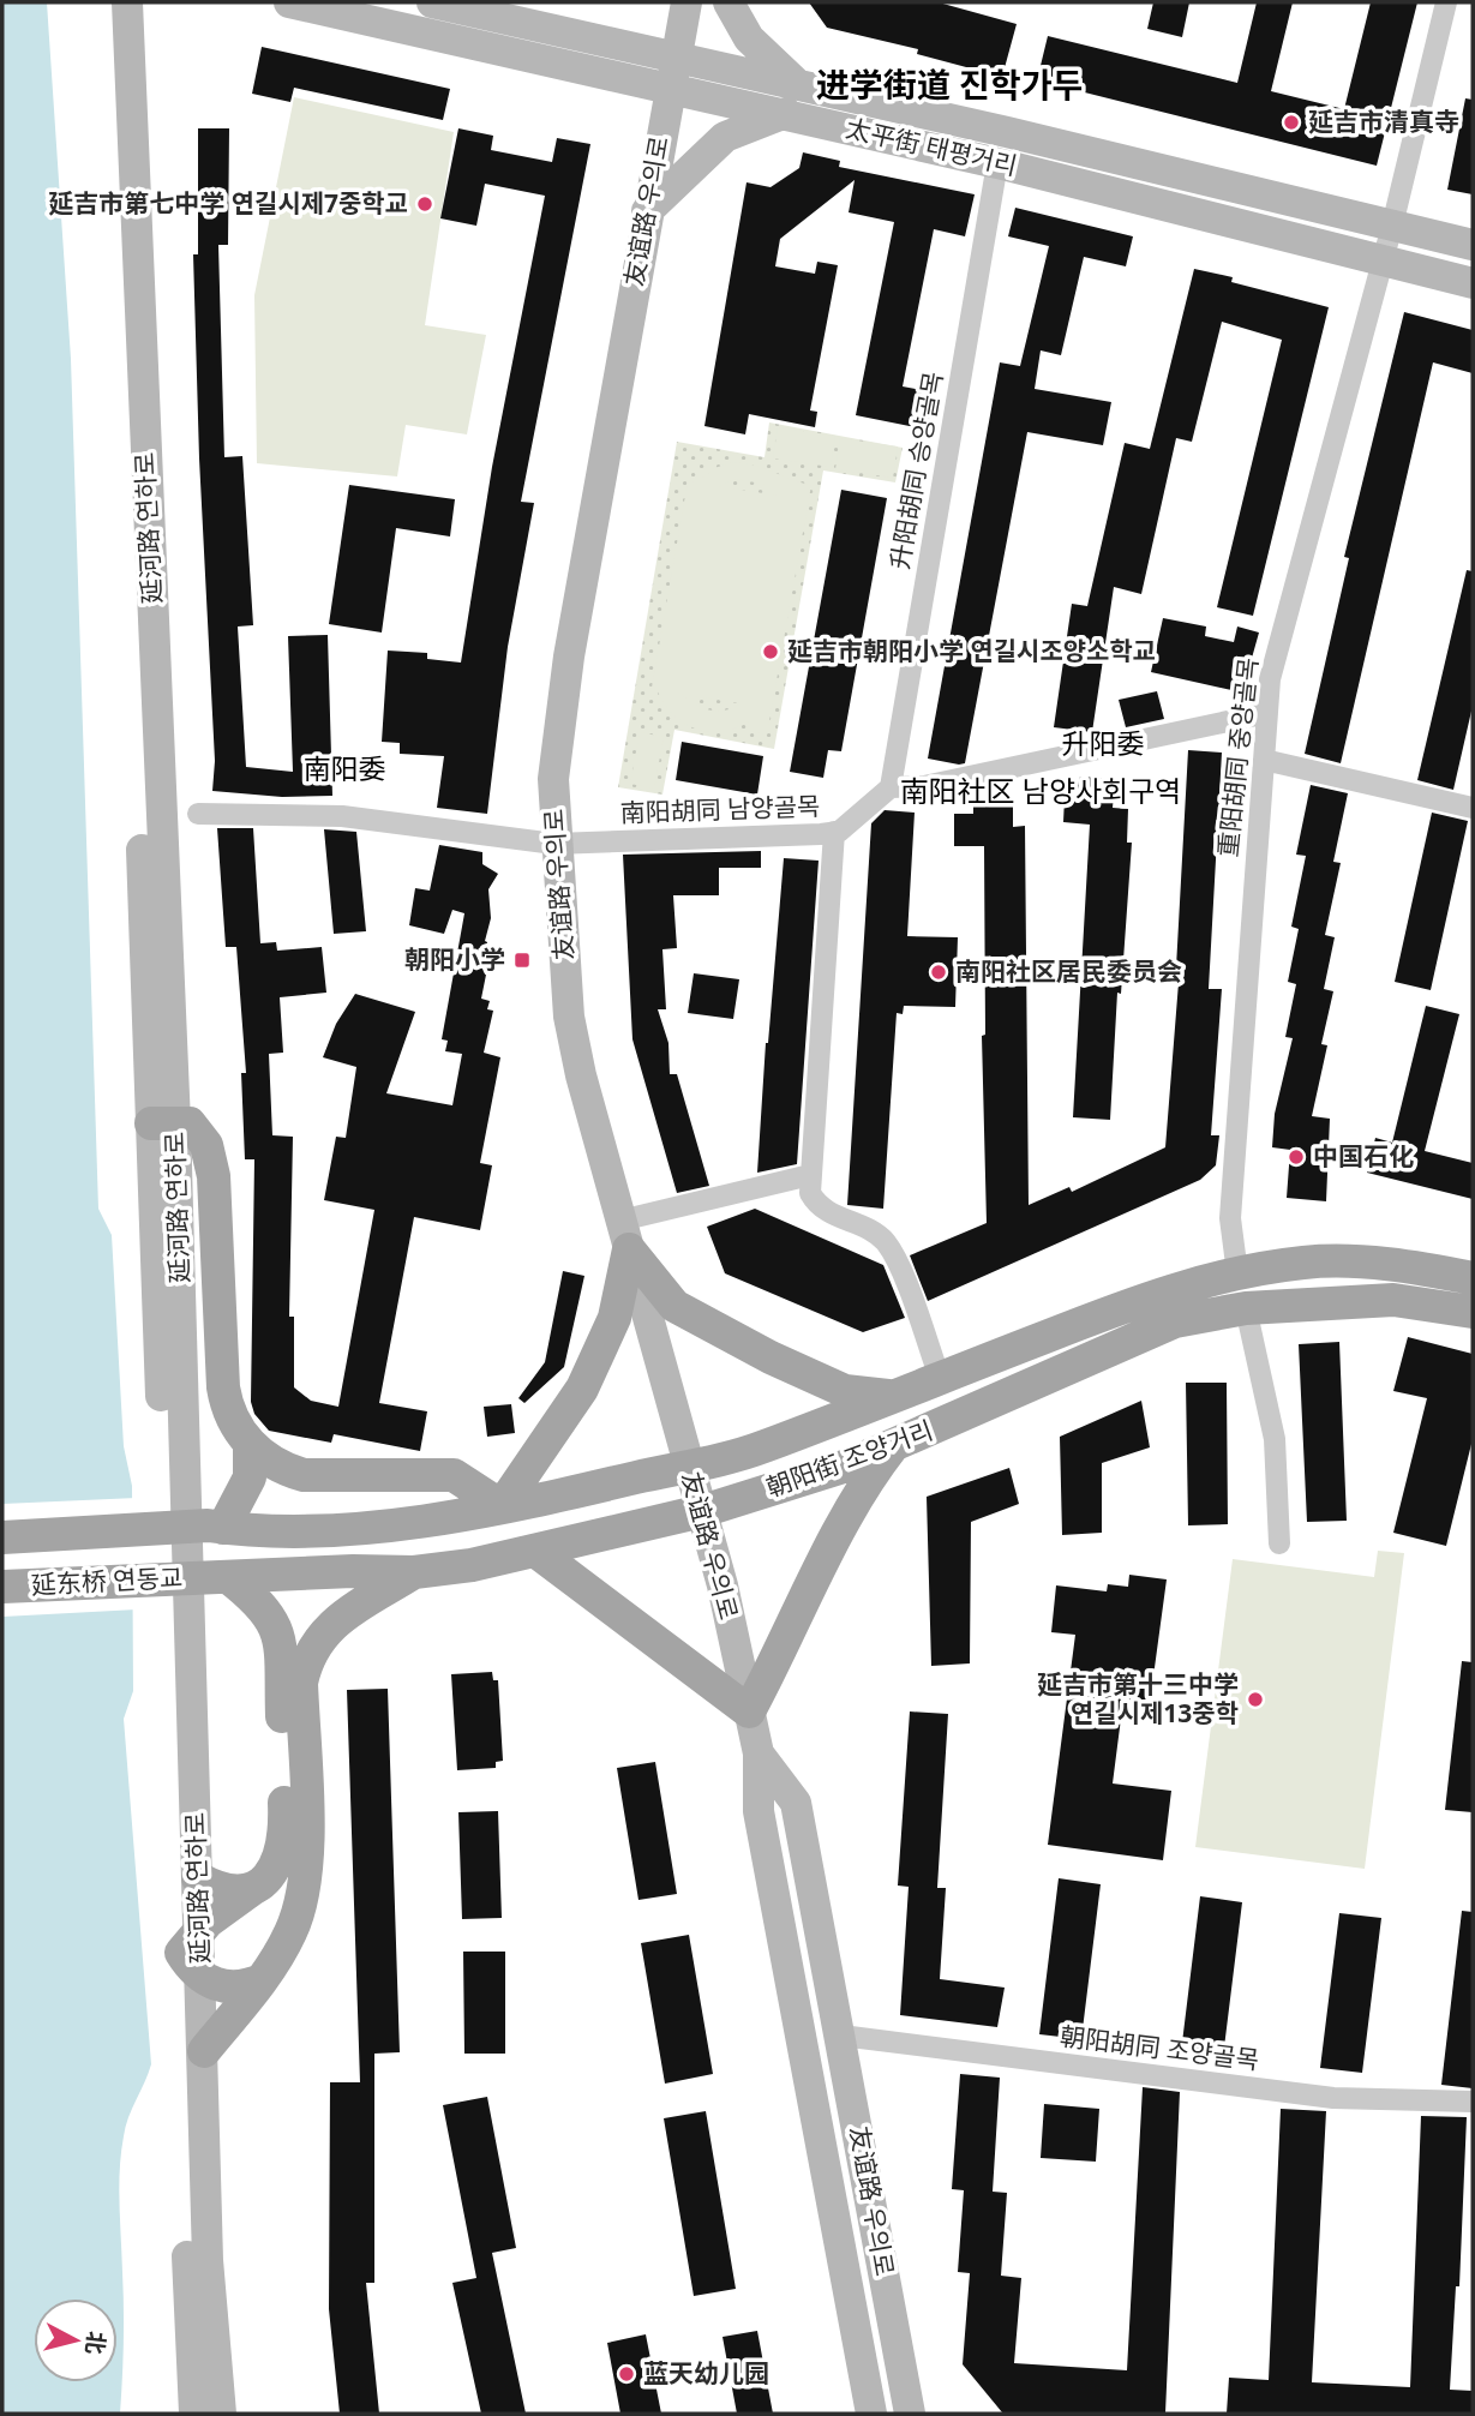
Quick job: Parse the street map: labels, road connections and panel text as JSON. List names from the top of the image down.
{
  "streets": {
    "main road": [
      "太平街 태평거리",
      "友谊路 우의로",
      "延河路 연하로",
      "朝阳街 조양거리",
      "延东桥 연동교"
    ],
    "street": [
      "升阳胡同 승양골목",
      "重阳胡同 중양골목",
      "南阳胡同 남양골목",
      "朝阳胡同 조양골목"
    ]
  },
  "crossings": [
    ["太平街 태평거리", "友谊路 우의로"],
    ["太平街 태평거리", "升阳胡同 승양골목"],
    ["太平街 태평거리", "重阳胡同 중양골목"],
    ["友谊路 우의로", "南阳胡同 남양골목"],
    ["友谊路 우의로", "朝阳街 조양거리"],
    ["友谊路 우의로", "朝阳胡同 조양골목"],
    ["升阳胡同 승양골목", "南阳胡同 남양골목"],
    ["重阳胡同 중양골목", "朝阳街 조양거리"],
    ["朝阳街 조양거리", "延东桥 연동교"]
  ],
  "districts": [
    "进学街道 진학가두",
    "升阳委",
    "南阳委",
    "南阳社区 남양사회구역"
  ],
  "places": {
    "other": [
      "延吉市清真寺",
      "延吉市第七中学 연길시제7중학교",
      "延吉市朝阳小学 연길시조양소학교",
      "南阳社区居民委员会",
      "中国石化",
      "延吉市第十三中学 연길시제13중학",
      "蓝天幼儿园"
    ],
    "transit": ["朝阳小学"]
  },
  "north": "right"
}
